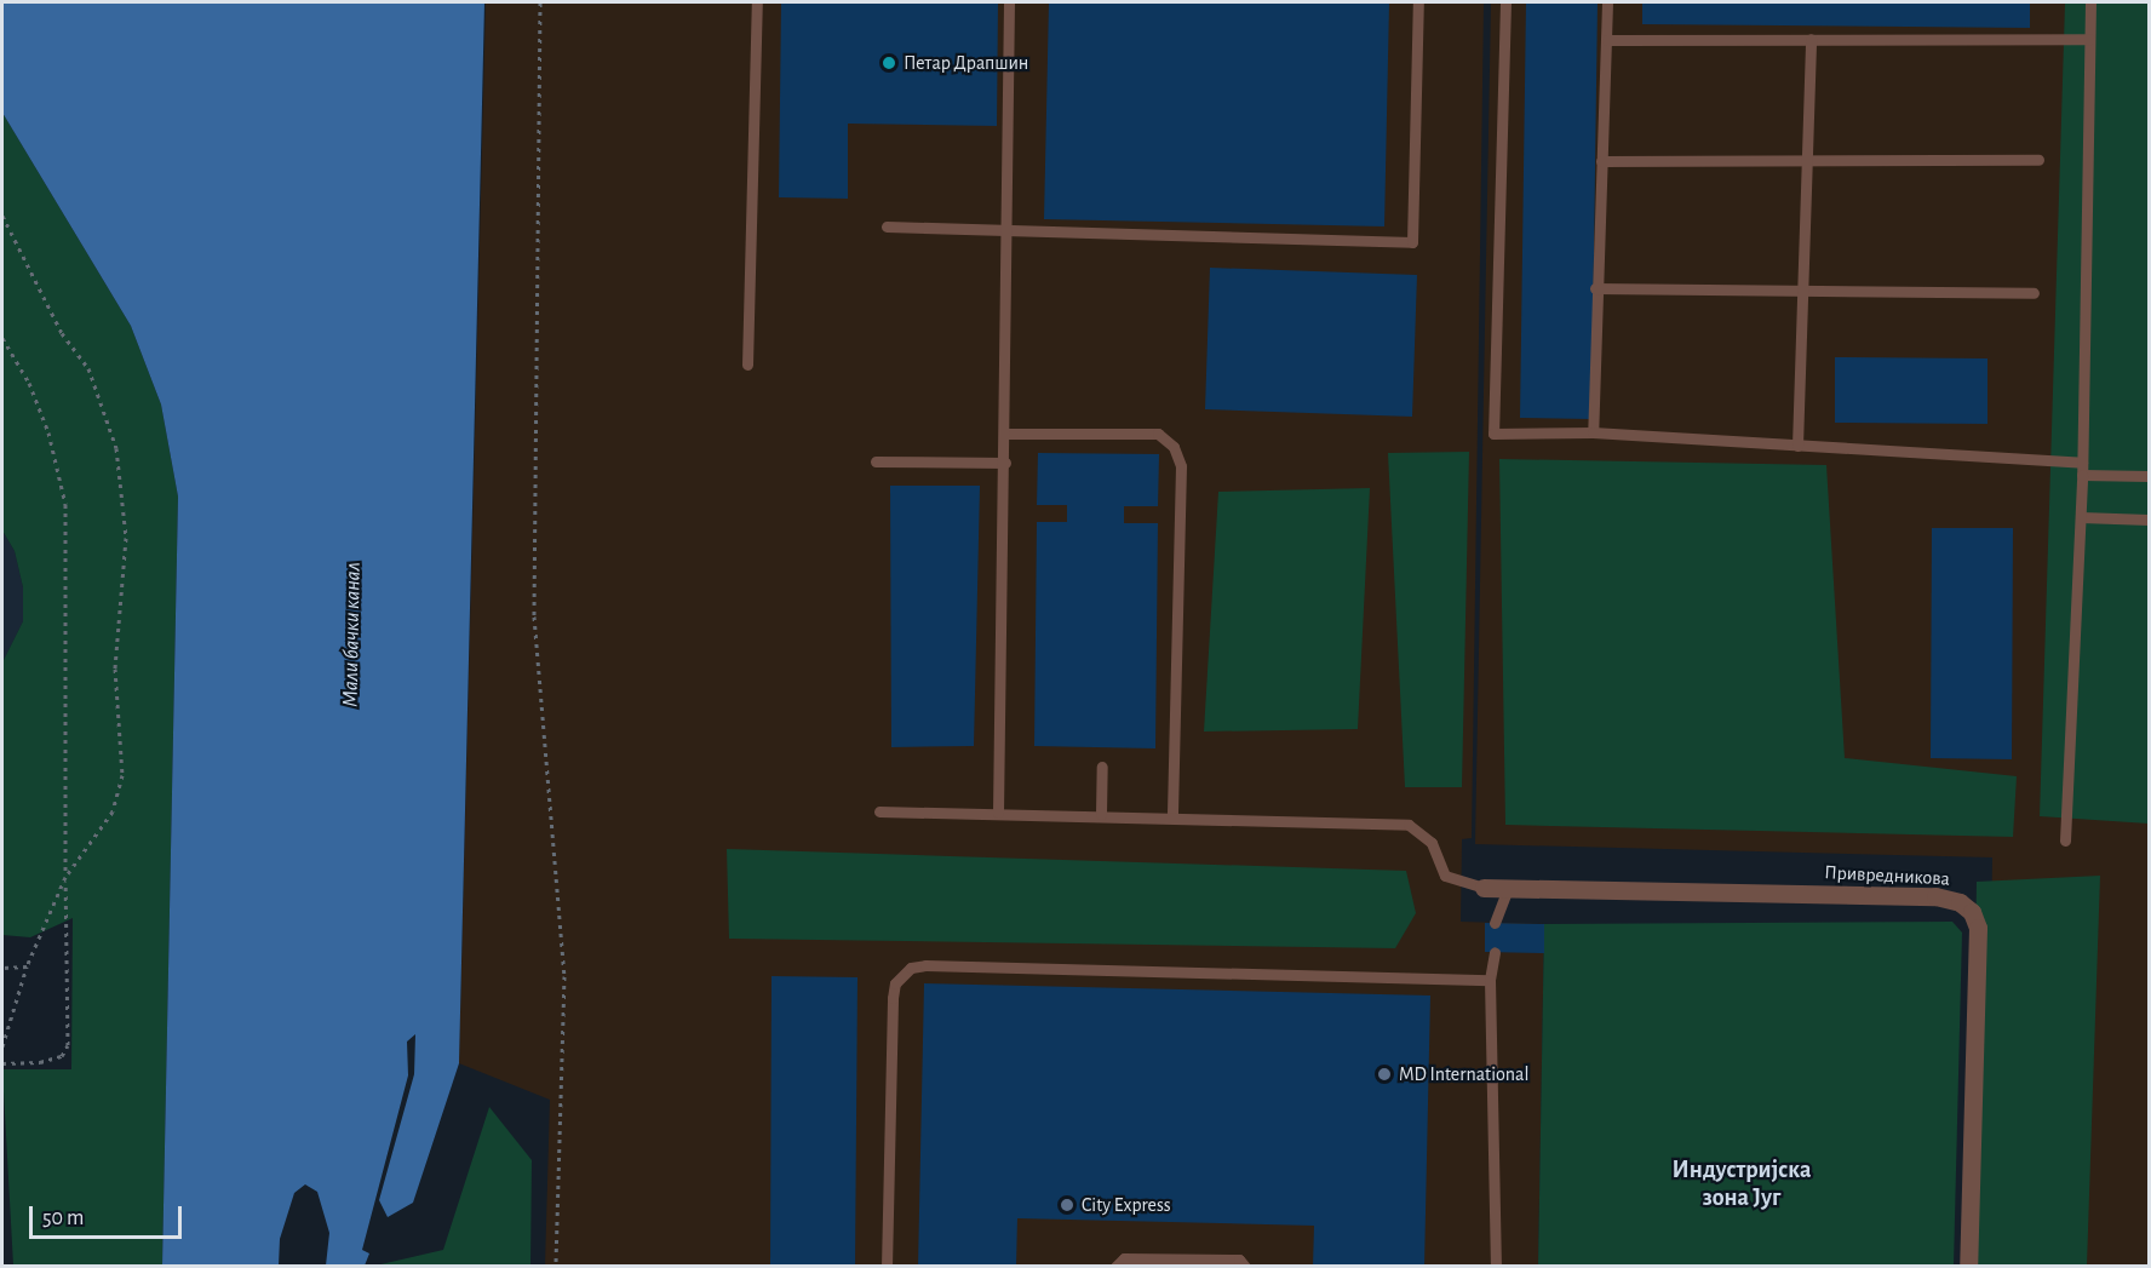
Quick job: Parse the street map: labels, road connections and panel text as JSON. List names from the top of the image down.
{
  "streets": {
    "street": ["Привредникова"]
  },
  "districts": ["Индустријска зона Југ"],
  "water": ["Мали бачки канал"],
  "places": ["Петар Драпшин", "MD International", "City Express"],
  "scale_bar": "50 m"
}
